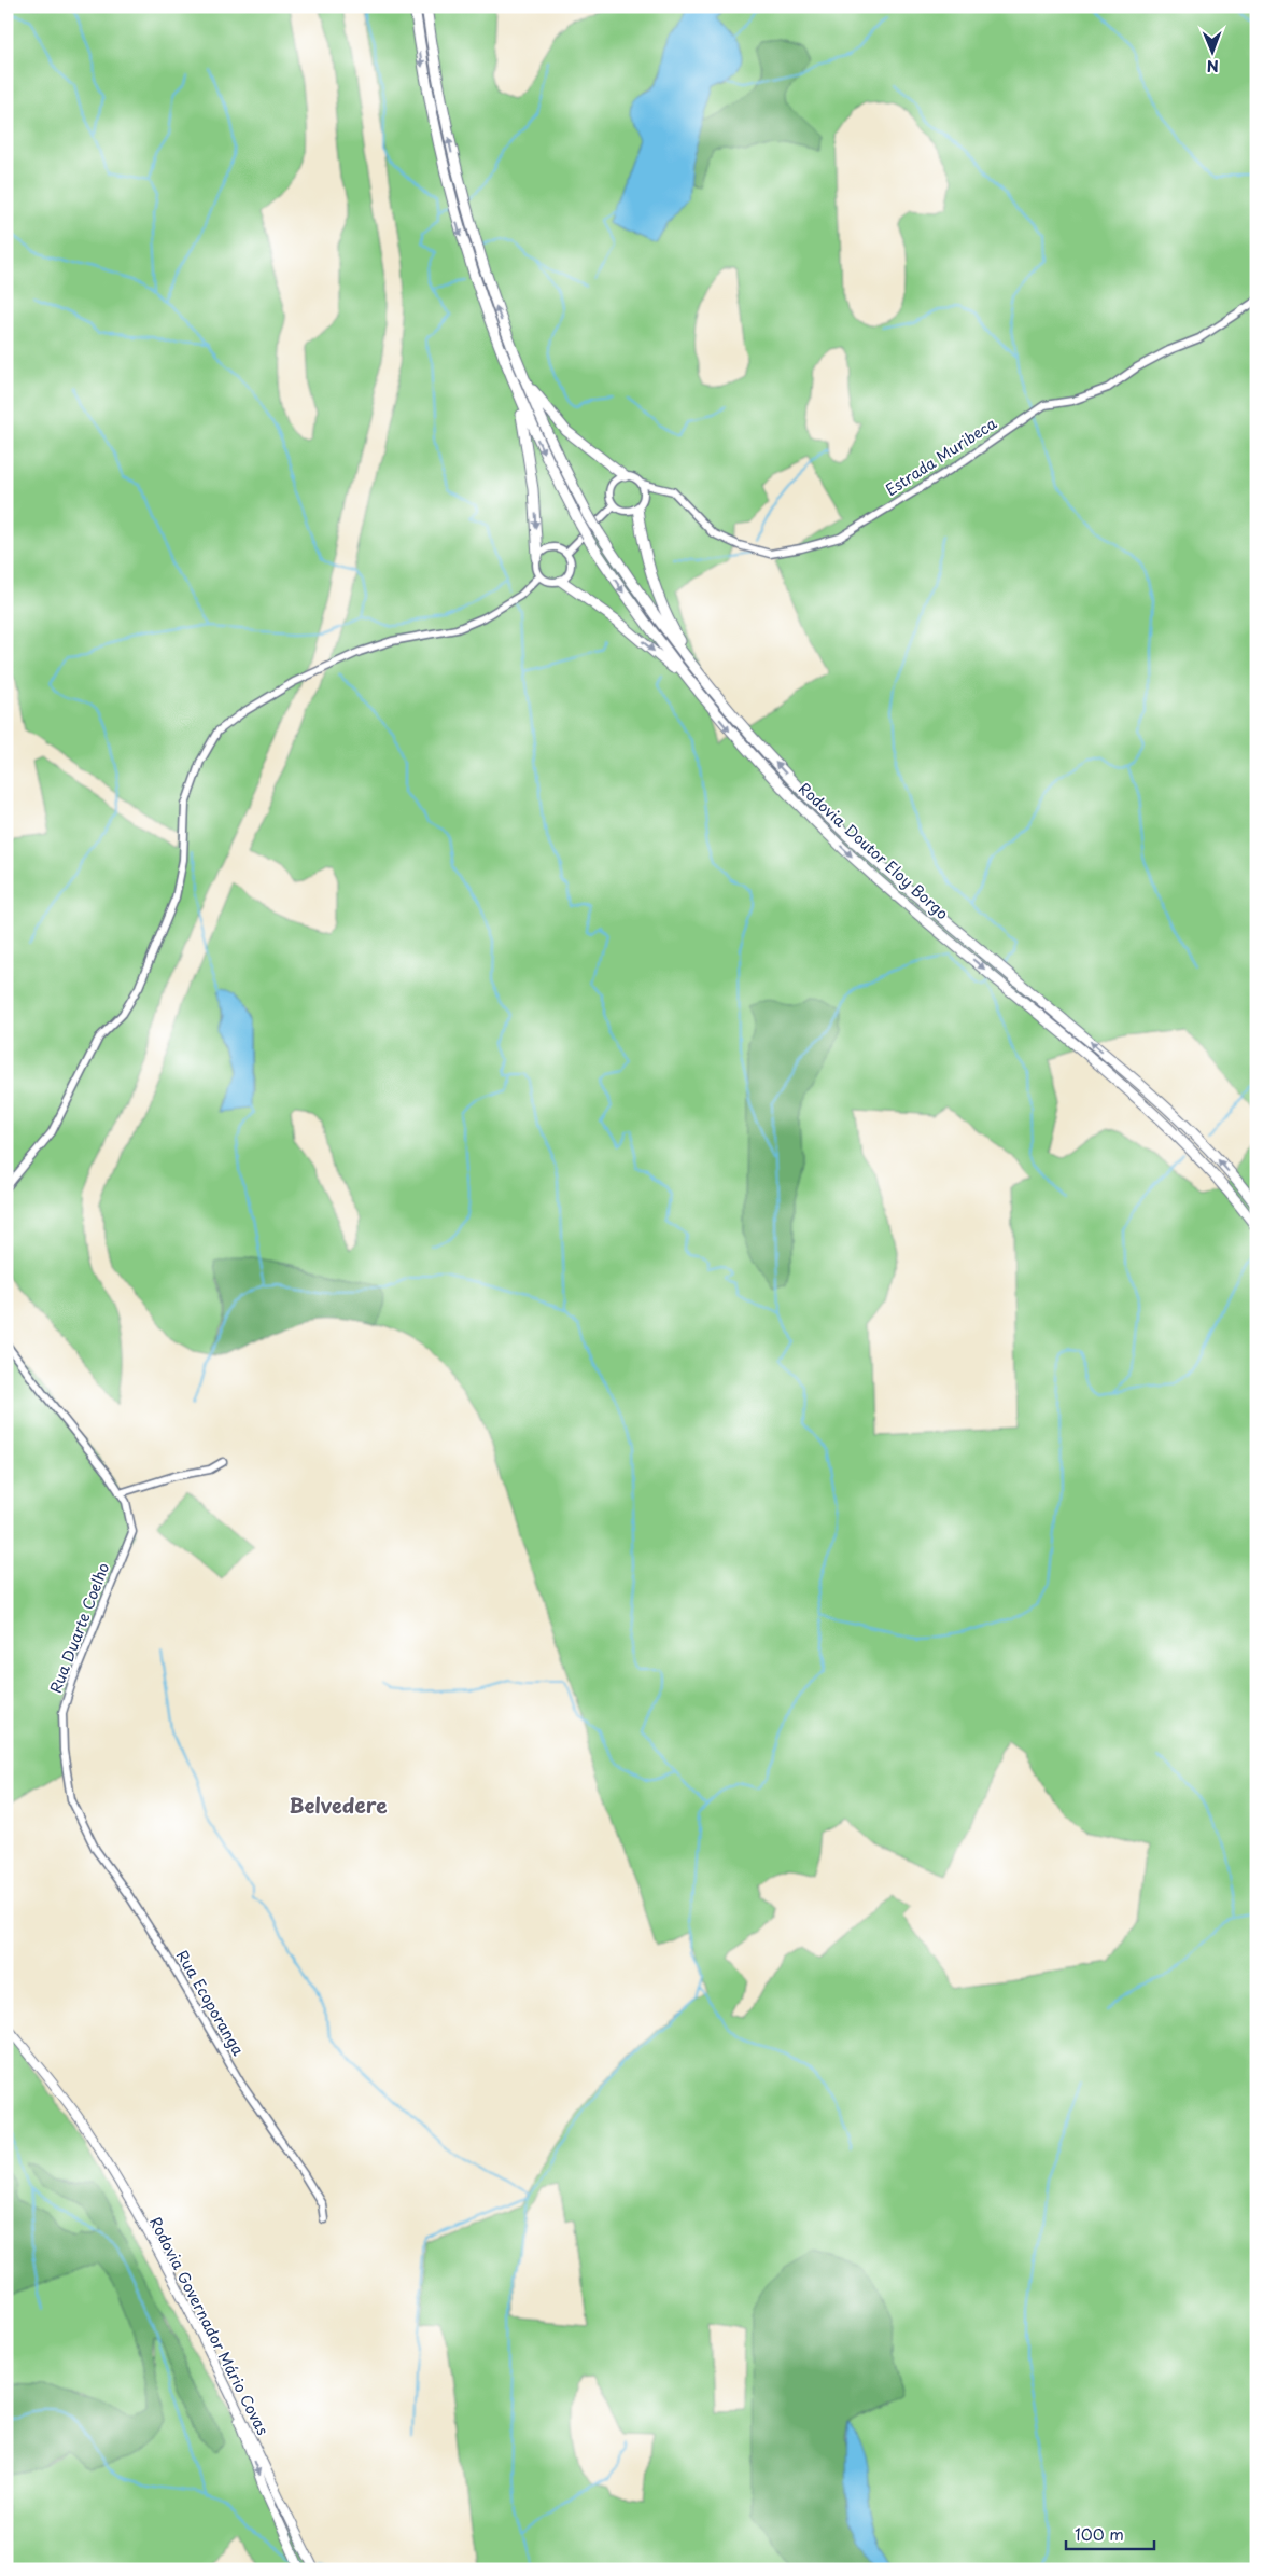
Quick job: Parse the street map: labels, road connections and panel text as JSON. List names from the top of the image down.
{
  "streets": {
    "highway": ["Rodovia Doutor Eloy Borgo"],
    "main road": ["Rodovia Governador Mário Covas"],
    "street": ["Estrada Muribeca", "Rua Duarte Coelho", "Rua Ecoporanga"]
  },
  "crossings": [
    ["Rua Duarte Coelho", "Rua Ecoporanga"]
  ],
  "districts": ["Belvedere"],
  "scale_bar": "100 m",
  "north": "bottom"
}
